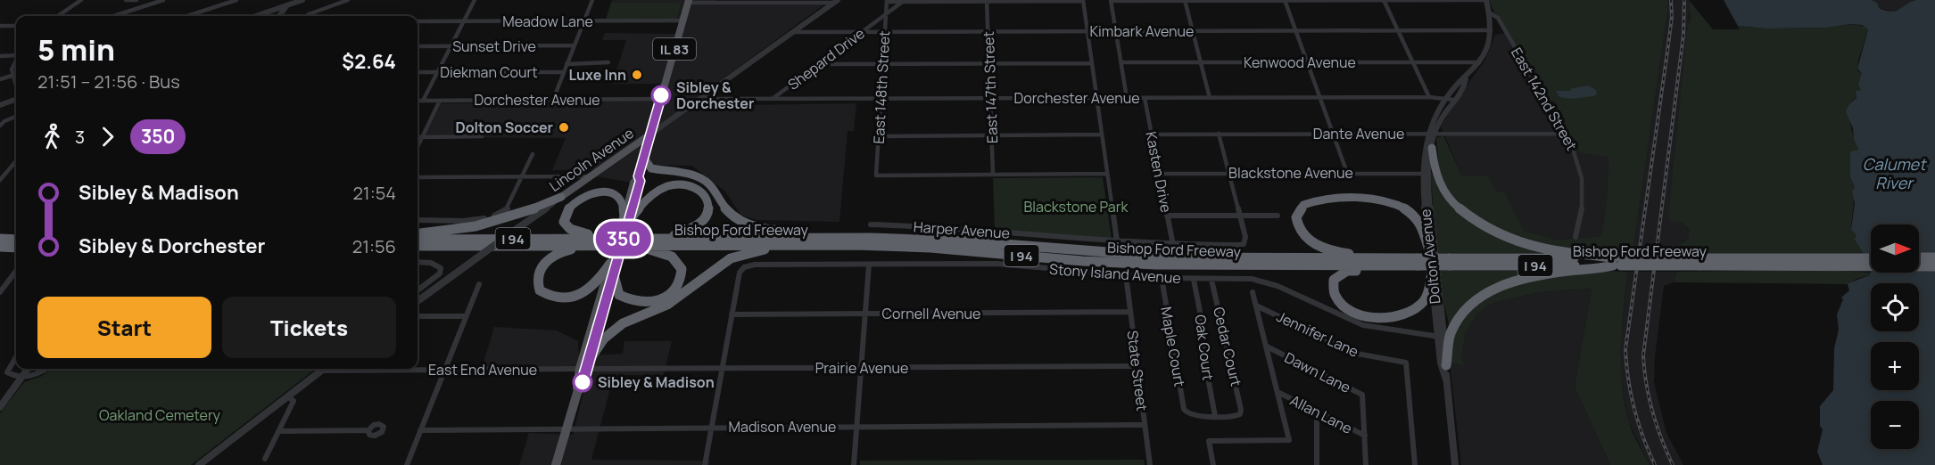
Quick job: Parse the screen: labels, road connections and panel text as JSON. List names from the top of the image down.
{
  "streets": {
    "highway": ["Bishop Ford Freeway", "I 94"],
    "main road": ["IL 83", "Lincoln Avenue"],
    "street": [
      "Meadow Lane",
      "Kimbark Avenue",
      "Sunset Drive",
      "Shepard Drive",
      "Kenwood Avenue",
      "Diekman Court",
      "East 148th Street",
      "East 147th Street",
      "Dorchester Avenue",
      "East 142nd Street",
      "Dante Avenue",
      "Kasten Drive",
      "Blackstone Avenue",
      "Harper Avenue",
      "Dolton Avenue",
      "Stony Island Avenue",
      "Cornell Avenue",
      "Jennifer Lane",
      "Maple Court",
      "Cedar Court",
      "Oak Court",
      "Prairie Avenue",
      "East End Avenue",
      "State Street",
      "Dawn Lane",
      "Allan Lane",
      "Madison Avenue"
    ]
  },
  "crossings": [
    ["Meadow Lane", "IL 83"],
    ["Kimbark Avenue", "Shepard Drive"],
    ["Kimbark Avenue", "East 148th Street"],
    ["Kimbark Avenue", "East 147th Street"],
    ["Kimbark Avenue", "Lincoln Avenue"],
    ["IL 83", "Dorchester Avenue"],
    ["IL 83", "Lincoln Avenue"],
    ["Shepard Drive", "East 148th Street"],
    ["Shepard Drive", "Dorchester Avenue"],
    ["East 148th Street", "East 147th Street"],
    ["East 148th Street", "Dorchester Avenue"],
    ["East 147th Street", "Dorchester Avenue"],
    ["Dorchester Avenue", "Lincoln Avenue"],
    ["Dorchester Avenue", "Kasten Drive"],
    ["East 142nd Street", "Dante Avenue"],
    ["Dante Avenue", "Kasten Drive"],
    ["Dante Avenue", "Dolton Avenue"],
    ["Kasten Drive", "Blackstone Avenue"],
    ["Blackstone Avenue", "Dolton Avenue"],
    ["Dolton Avenue", "Stony Island Avenue"],
    ["Stony Island Avenue", "Cornell Avenue"],
    ["Stony Island Avenue", "Maple Court"],
    ["Stony Island Avenue", "Cedar Court"],
    ["Stony Island Avenue", "Oak Court"],
    ["Stony Island Avenue", "State Street"],
    ["Cornell Avenue", "State Street"],
    ["Jennifer Lane", "Dawn Lane"],
    ["Jennifer Lane", "Allan Lane"],
    ["Prairie Avenue", "East End Avenue"],
    ["Prairie Avenue", "State Street"],
    ["State Street", "Madison Avenue"],
    ["Dawn Lane", "Allan Lane"]
  ],
  "water": ["Calumet River"],
  "parks": ["Blackstone Park", "Oakland Cemetery"],
  "places": [
    "Luxe Inn",
    "Sibley & Dorchester",
    "Dolton Soccer",
    "Sibley & Madison"
  ],
  "lines": ["bus line 350"],
  "north": "right",
  "page": {
    "on_map": "350",
    "heading": ["5 min", "21:51 – 21:56 · Bus", "$2.64"],
    "legs": ["3", "350"],
    "list": [
      {
        "name": "Sibley & Madison",
        "value": "21:54"
      },
      {
        "name": "Sibley & Dorchester",
        "value": "21:56"
      }
    ],
    "map_buttons": ["+", "−"],
    "buttons": ["Start", "Tickets"]
  }
}
